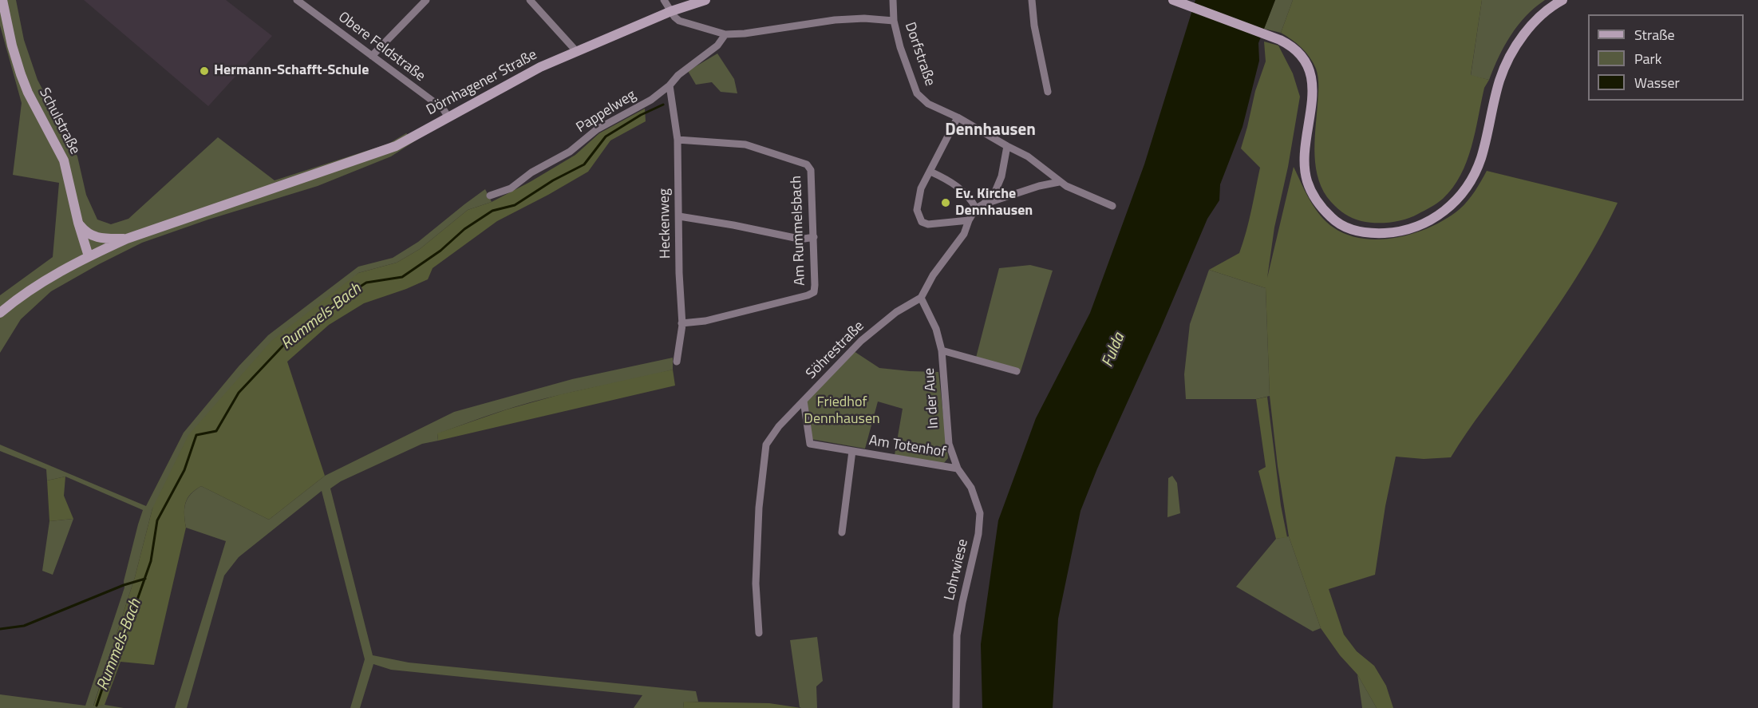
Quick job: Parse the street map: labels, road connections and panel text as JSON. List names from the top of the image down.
{
  "streets": {
    "street": [
      "Obere Feldstraße",
      "Dorfstraße",
      "Dörnhagener Straße",
      "Pappelweg",
      "Schulstraße",
      "Heckenweg",
      "Am Rummelsbach",
      "Söhrestraße",
      "In der Aue",
      "Am Totenhof",
      "Lohrwiese"
    ]
  },
  "crossings": [
    ["Obere Feldstraße", "Dörnhagener Straße"],
    ["Dörnhagener Straße", "Schulstraße"],
    ["Pappelweg", "Heckenweg"],
    ["Heckenweg", "Am Rummelsbach"],
    ["Söhrestraße", "In der Aue"],
    ["Söhrestraße", "Am Totenhof"],
    ["In der Aue", "Lohrwiese"],
    ["Am Totenhof", "Lohrwiese"]
  ],
  "districts": ["Dennhausen"],
  "water": ["Rummels-Bach", "Fulda"],
  "parks": ["Friedhof Dennhausen"],
  "places": ["Hermann-Schafft-Schule", "Ev. Kirche Dennhausen"],
  "legend": ["Straße", "Park", "Wasser"]
}
